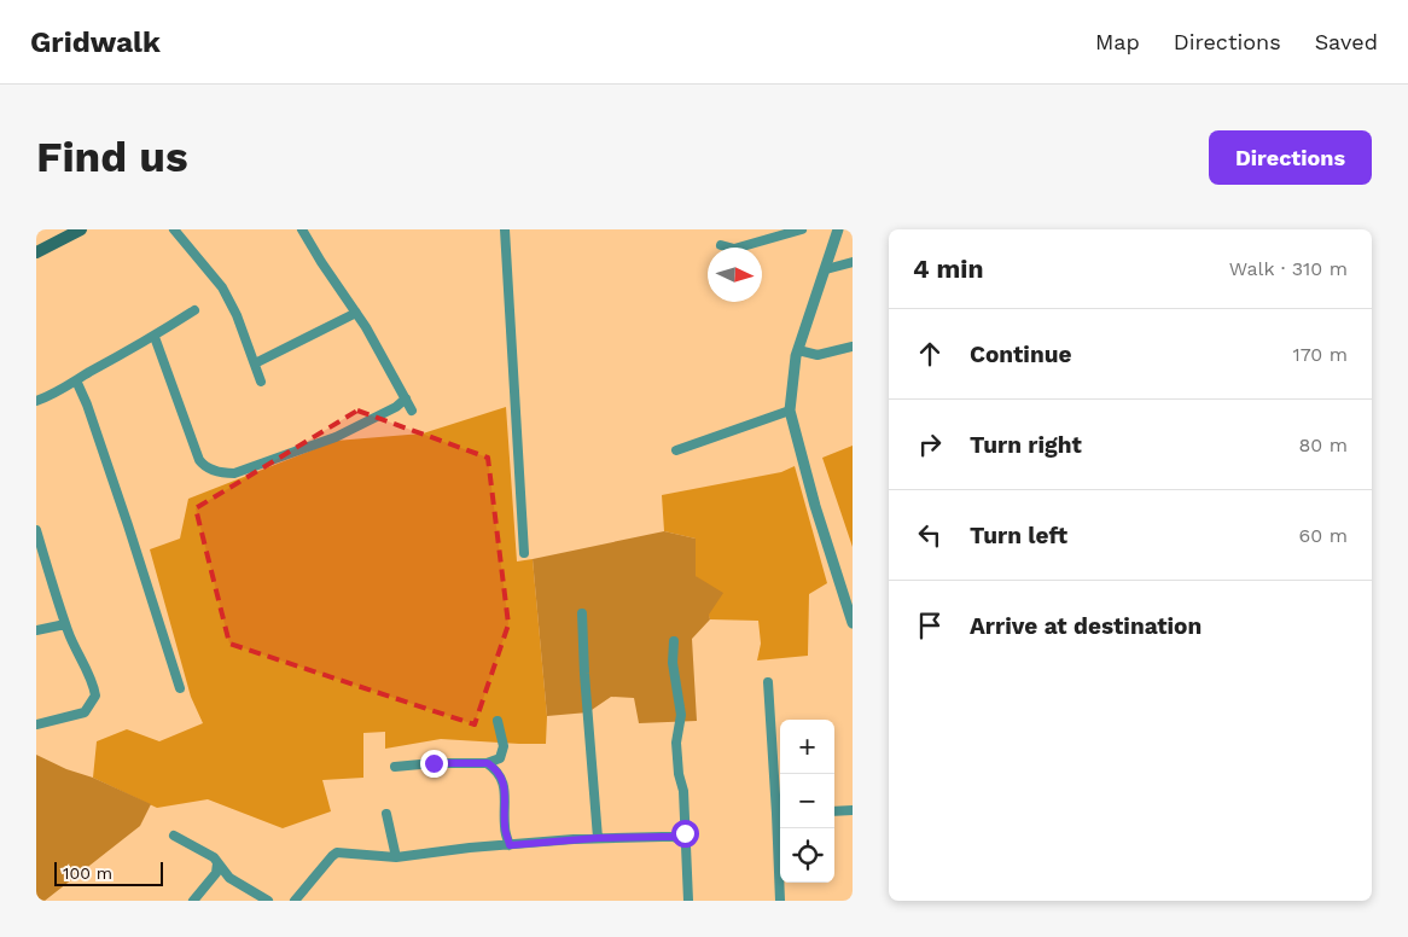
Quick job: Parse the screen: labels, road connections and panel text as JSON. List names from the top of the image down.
{
  "scale_bar": "100 m",
  "north": "right",
  "page": {
    "header": "Gridwalk",
    "nav": ["Map", "Directions", "Saved"],
    "buttons": "Directions",
    "title": "Find us",
    "heading": ["4 min", "Walk · 310 m"],
    "list": [
      ["Continue", "170 m"],
      ["Turn right", "80 m"],
      ["Turn left", "60 m"],
      "Arrive at destination"
    ],
    "map_buttons": ["+", "−"],
    "scale": "100 m"
  }
}
